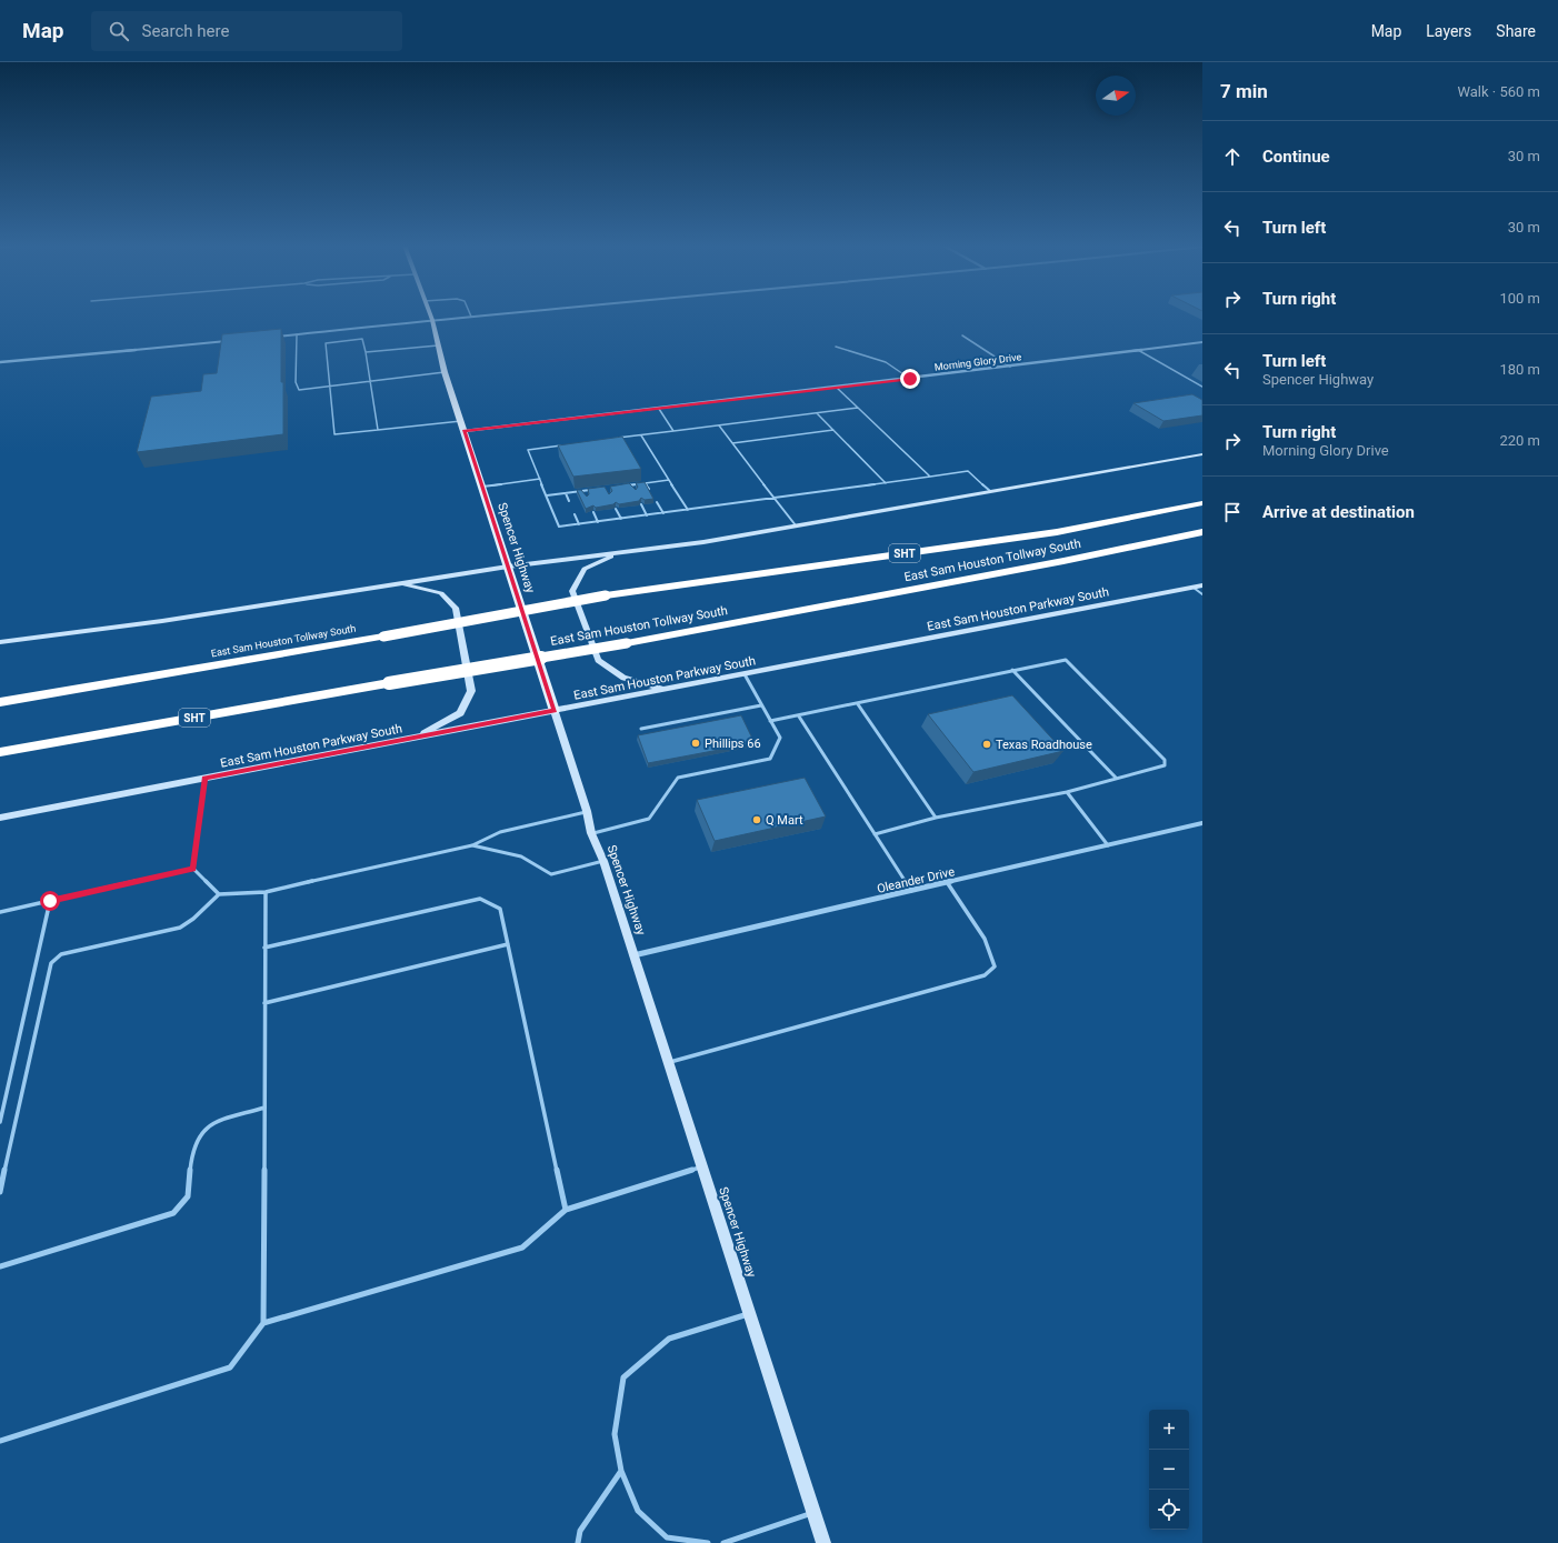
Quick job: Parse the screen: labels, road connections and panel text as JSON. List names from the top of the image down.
{
  "streets": {
    "highway": ["SHT", "East Sam Houston Tollway South"],
    "main road": ["Spencer Highway", "East Sam Houston Parkway South"],
    "street": ["Morning Glory Drive", "Oleander Drive"]
  },
  "crossings": [
    ["Morning Glory Drive", "Spencer Highway"],
    ["Spencer Highway", "East Sam Houston Parkway South"],
    ["Spencer Highway", "Oleander Drive"]
  ],
  "places": ["Phillips 66", "Texas Roadhouse", "Q Mart"],
  "north": "right",
  "page": {
    "header": "Map",
    "search": "Search here",
    "nav": ["Map", "Layers", "Share"],
    "heading": ["7 min", "Walk · 560 m"],
    "list": [
      ["Continue", "30 m"],
      ["Turn left", "30 m"],
      ["Turn right", "100 m"],
      ["Turn left", "Spencer Highway", "180 m"],
      ["Turn right", "Morning Glory Drive", "220 m"],
      "Arrive at destination"
    ],
    "map_buttons": ["+", "−"]
  }
}
